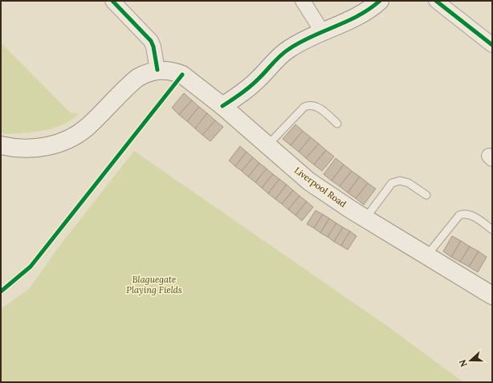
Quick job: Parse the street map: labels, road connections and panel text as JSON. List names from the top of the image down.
{
  "streets": {
    "main road": ["Liverpool Road"]
  },
  "parks": ["Blaguegate Playing Fields"],
  "north": "left"
}
